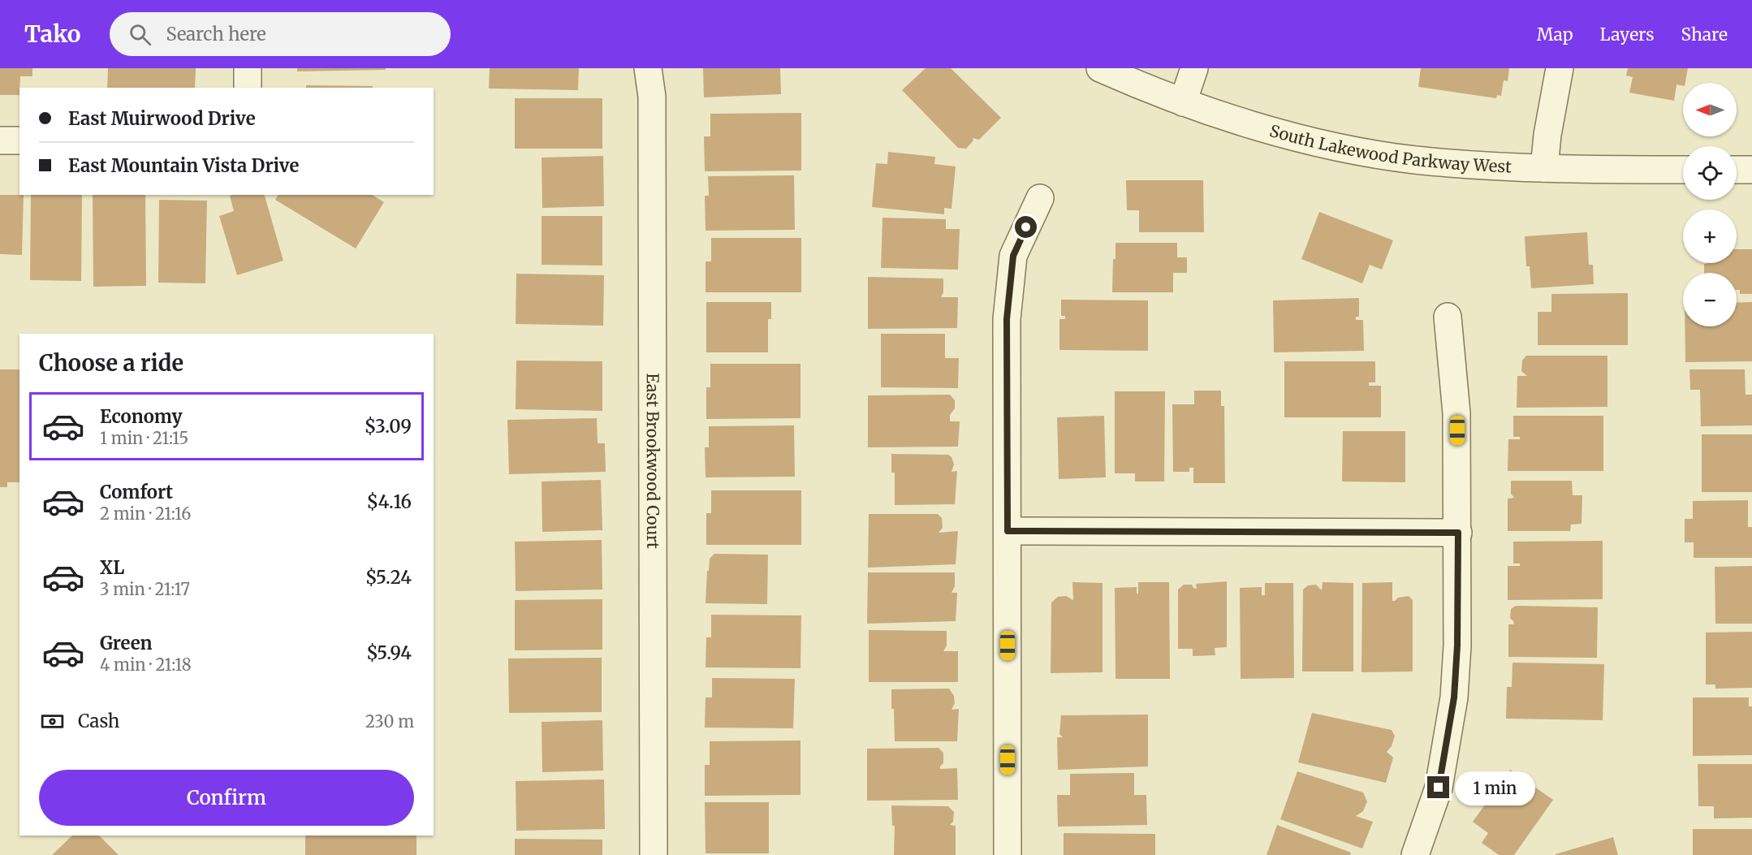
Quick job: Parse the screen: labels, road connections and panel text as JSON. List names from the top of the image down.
{
  "streets": {
    "street": ["South Lakewood Parkway West", "East Brookwood Court"]
  },
  "north": "left",
  "page": {
    "header": "Tako",
    "search": "Search here",
    "nav": ["Map", "Layers", "Share"],
    "map_buttons": ["+", "−"],
    "banner": ["East Muirwood Drive", "East Mountain Vista Drive"],
    "heading": "Choose a ride",
    "list": [
      {
        "name": "Economy",
        "note": "1 min · 21:15",
        "value": "$3.09"
      },
      {
        "name": "Comfort",
        "note": "2 min · 21:16",
        "value": "$4.16"
      },
      {
        "name": "XL",
        "note": "3 min · 21:17",
        "value": "$5.24"
      },
      {
        "name": "Green",
        "note": "4 min · 21:18",
        "value": "$5.94"
      }
    ],
    "pay": ["Cash", "230 m"],
    "buttons": "Confirm",
    "bubble": "1 min"
  }
}
